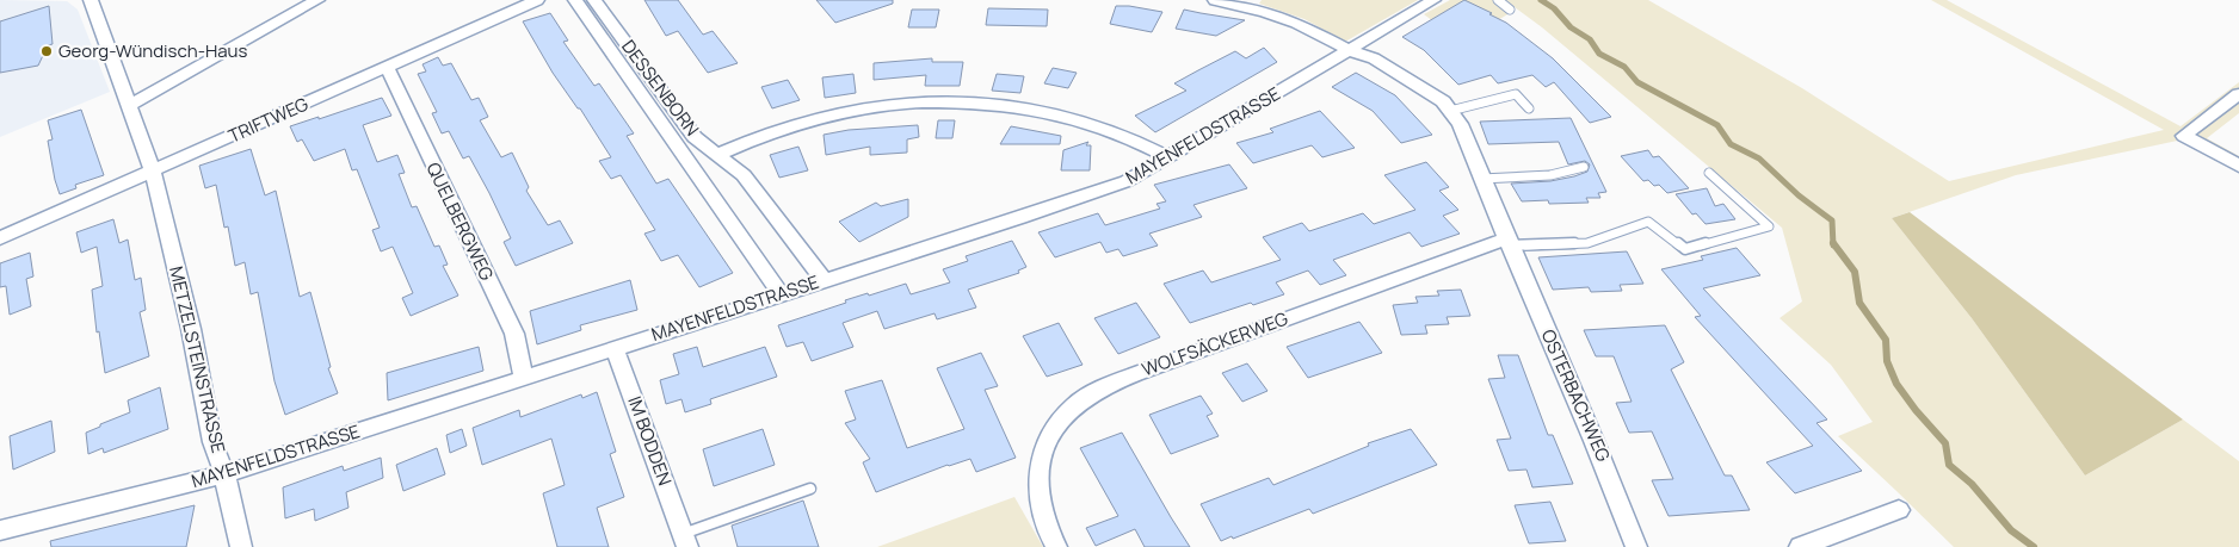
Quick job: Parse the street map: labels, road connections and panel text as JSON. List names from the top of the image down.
{
  "streets": {
    "street": [
      "DESSENBORN",
      "TRIFTWEG",
      "MAYENFELDSTRASSE",
      "QUELBERGWEG",
      "WOLFSÄCKERWEG",
      "METZELSTEINSTRASSE",
      "OSTERBACHWEG",
      "IM BODDEN"
    ]
  },
  "crossings": [
    ["DESSENBORN", "MAYENFELDSTRASSE"],
    ["TRIFTWEG", "QUELBERGWEG"],
    ["TRIFTWEG", "METZELSTEINSTRASSE"],
    ["MAYENFELDSTRASSE", "QUELBERGWEG"],
    ["MAYENFELDSTRASSE", "METZELSTEINSTRASSE"],
    ["MAYENFELDSTRASSE", "OSTERBACHWEG"],
    ["MAYENFELDSTRASSE", "IM BODDEN"],
    ["WOLFSÄCKERWEG", "OSTERBACHWEG"]
  ],
  "places": ["Georg-Wündisch-Haus"]
}
